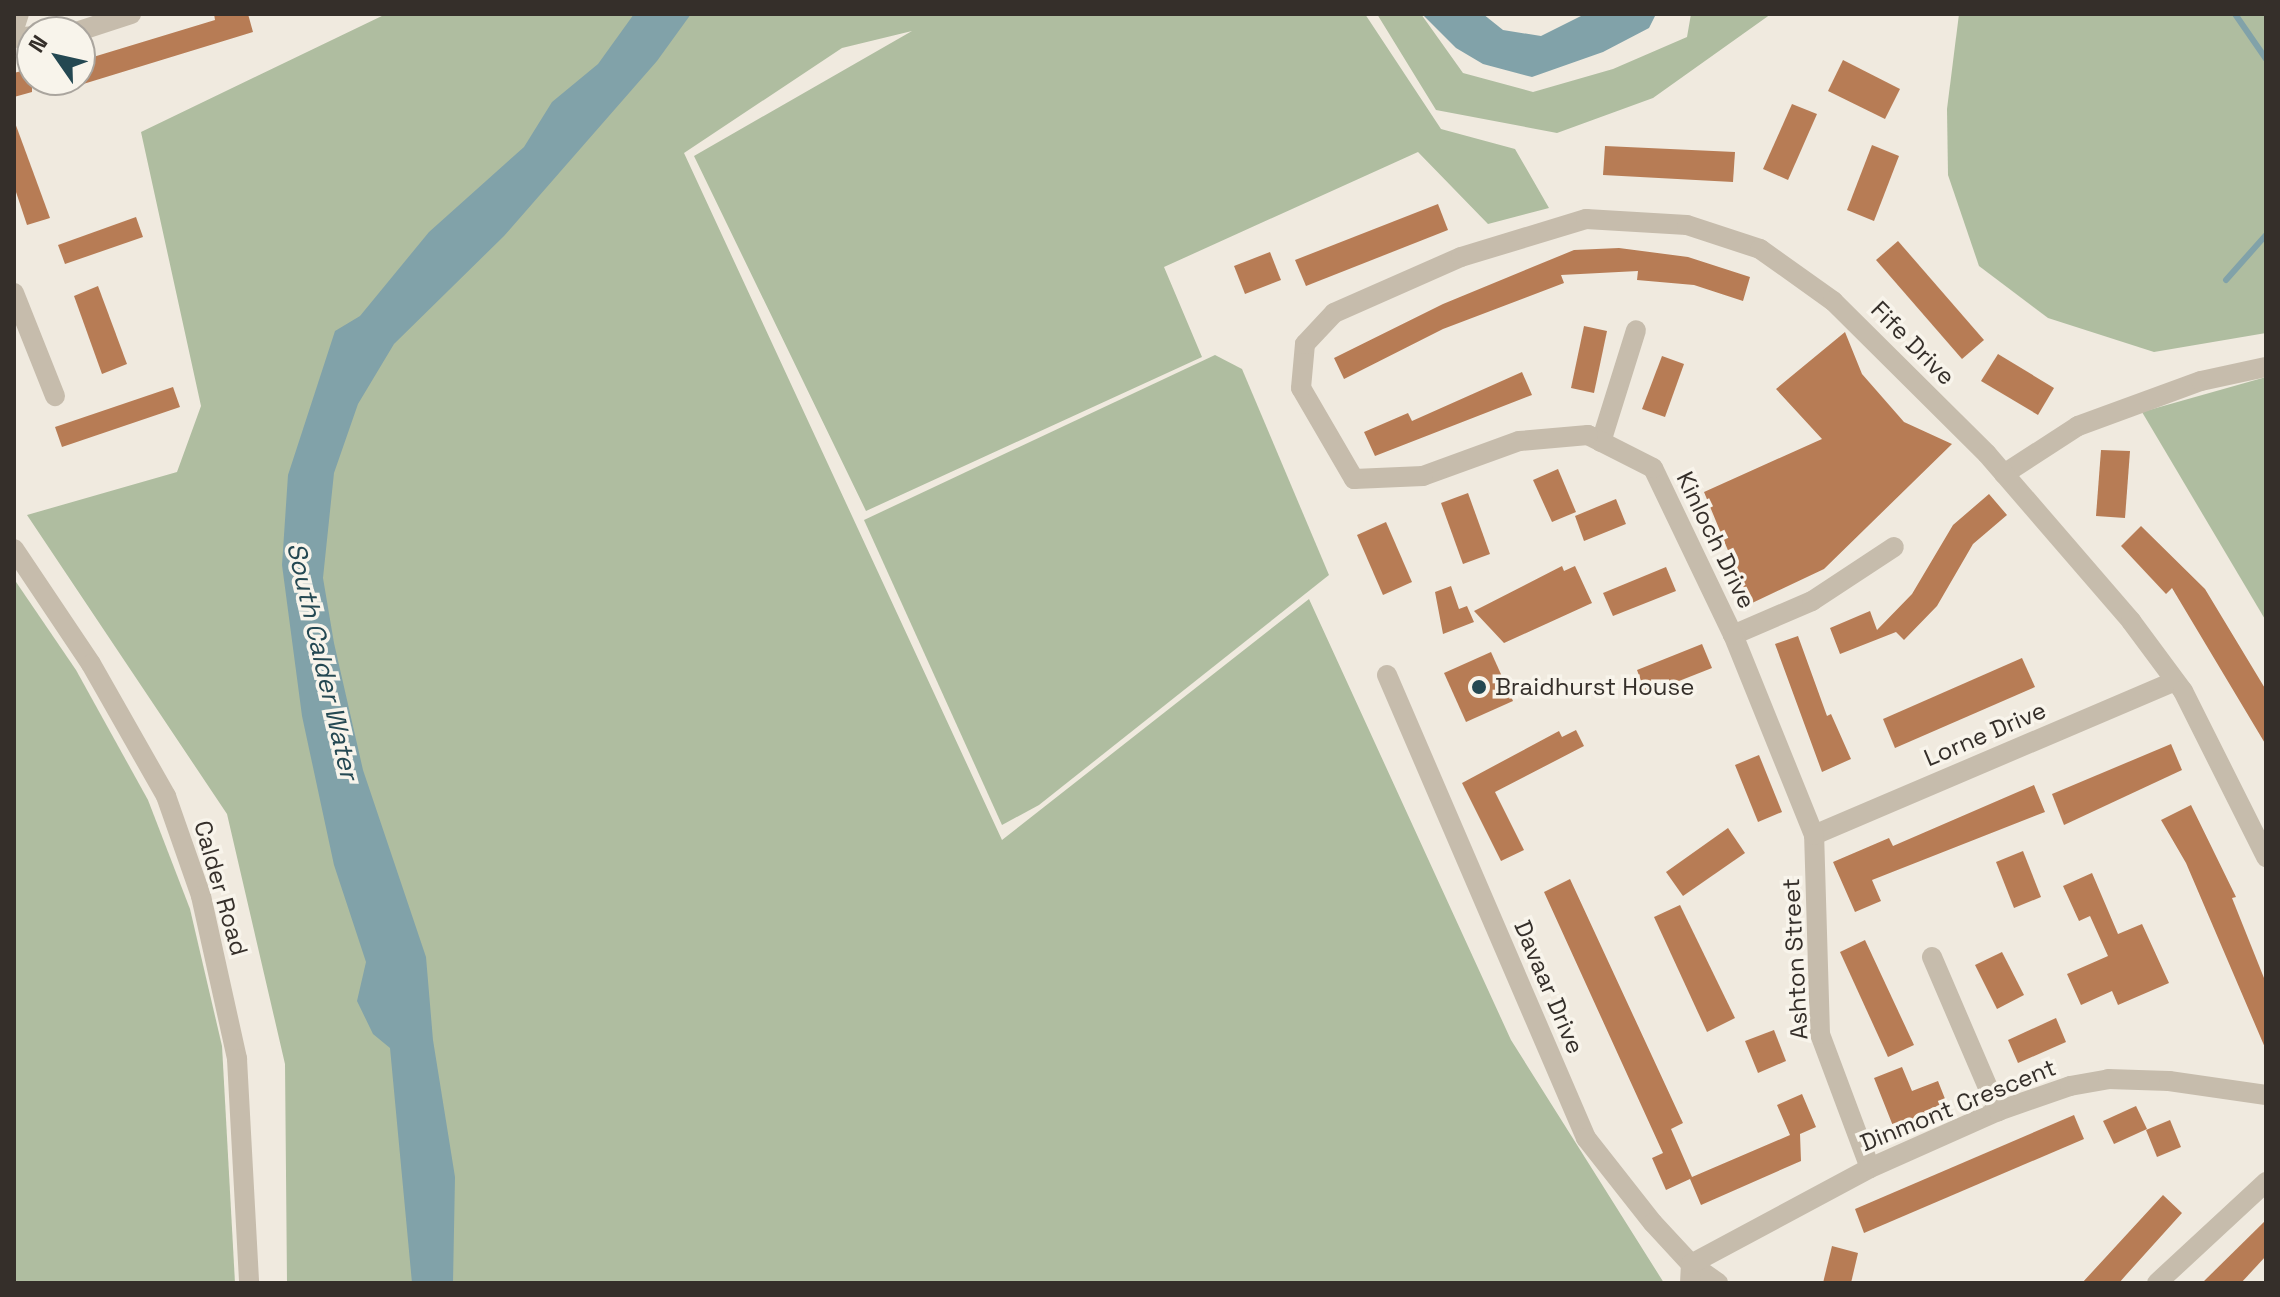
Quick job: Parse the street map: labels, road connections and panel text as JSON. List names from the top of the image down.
{
  "streets": {
    "street": [
      "Fife Drive",
      "Kinloch Drive",
      "Lorne Drive",
      "Calder Road",
      "Ashton Street",
      "Davaar Drive",
      "Dinmont Crescent"
    ]
  },
  "crossings": [
    ["Fife Drive", "Kinloch Drive"],
    ["Fife Drive", "Lorne Drive"],
    ["Kinloch Drive", "Lorne Drive"],
    ["Kinloch Drive", "Ashton Street"],
    ["Lorne Drive", "Ashton Street"],
    ["Ashton Street", "Dinmont Crescent"],
    ["Davaar Drive", "Dinmont Crescent"]
  ],
  "water": ["South Calder Water"],
  "places": ["Braidhurst House"],
  "north": "top left"
}
